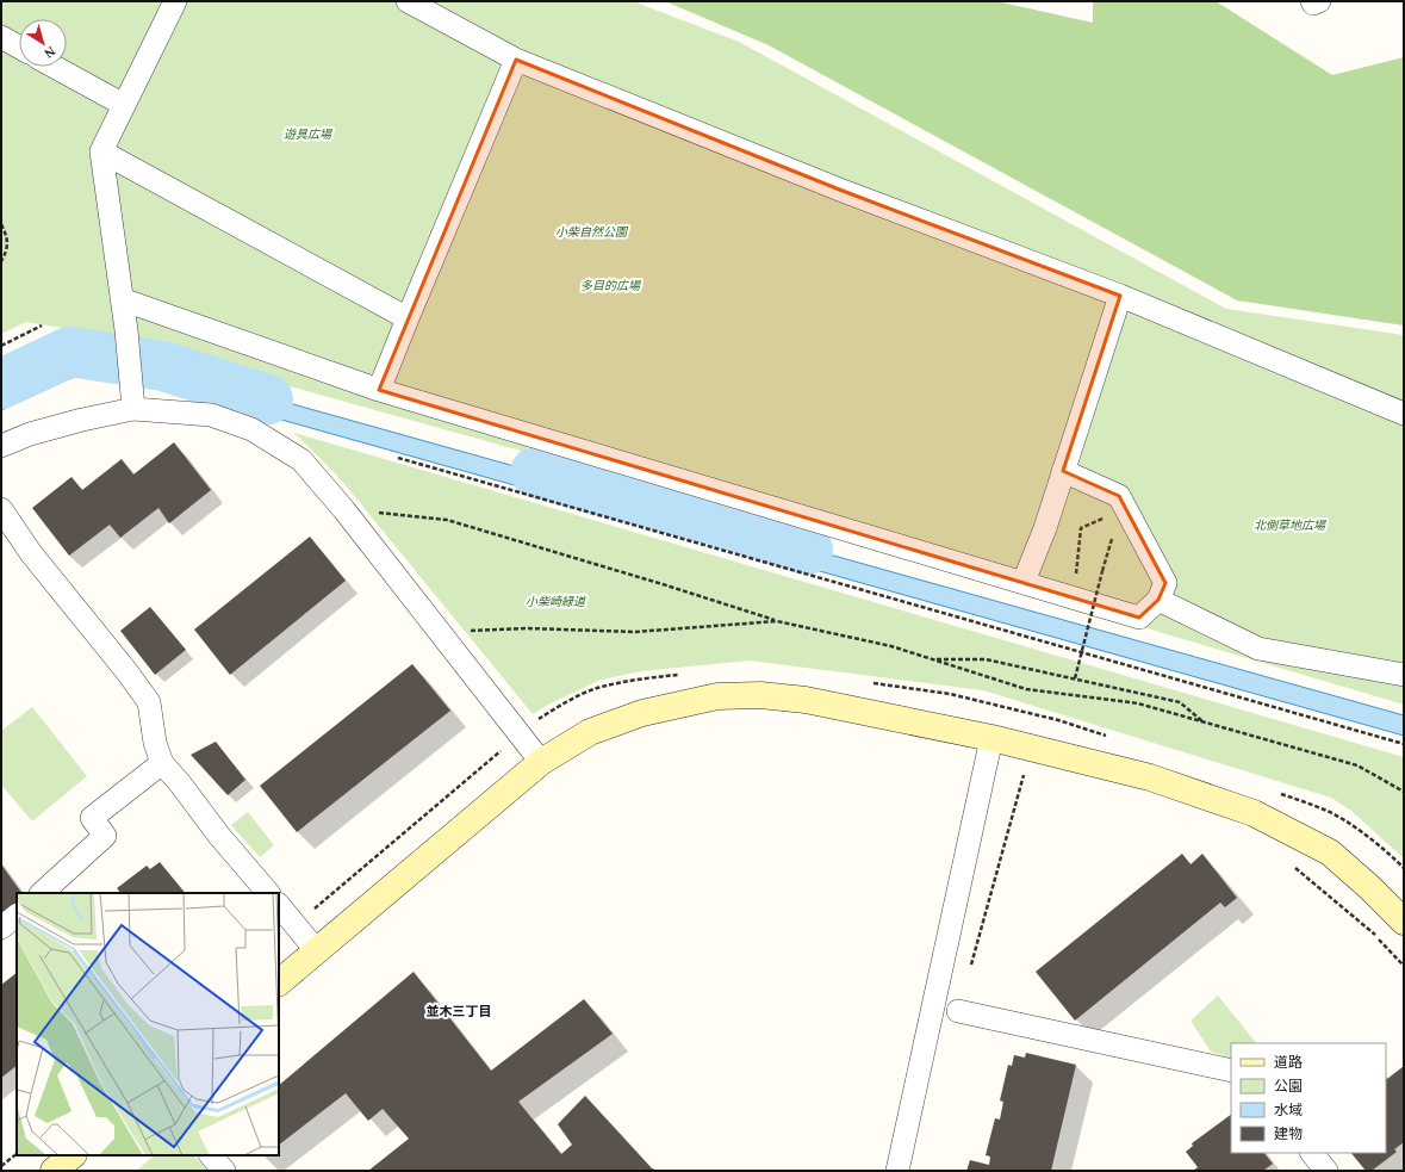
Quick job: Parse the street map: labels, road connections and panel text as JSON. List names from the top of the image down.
{
  "districts": ["並木三丁目"],
  "parks": [
    "遊具広場",
    "小柴自然公園",
    "多目的広場",
    "北側草地広場",
    "小柴崎緑道"
  ],
  "legend": [
    "道路",
    "公園",
    "水域",
    "建物"
  ],
  "north": "bottom right"
}
